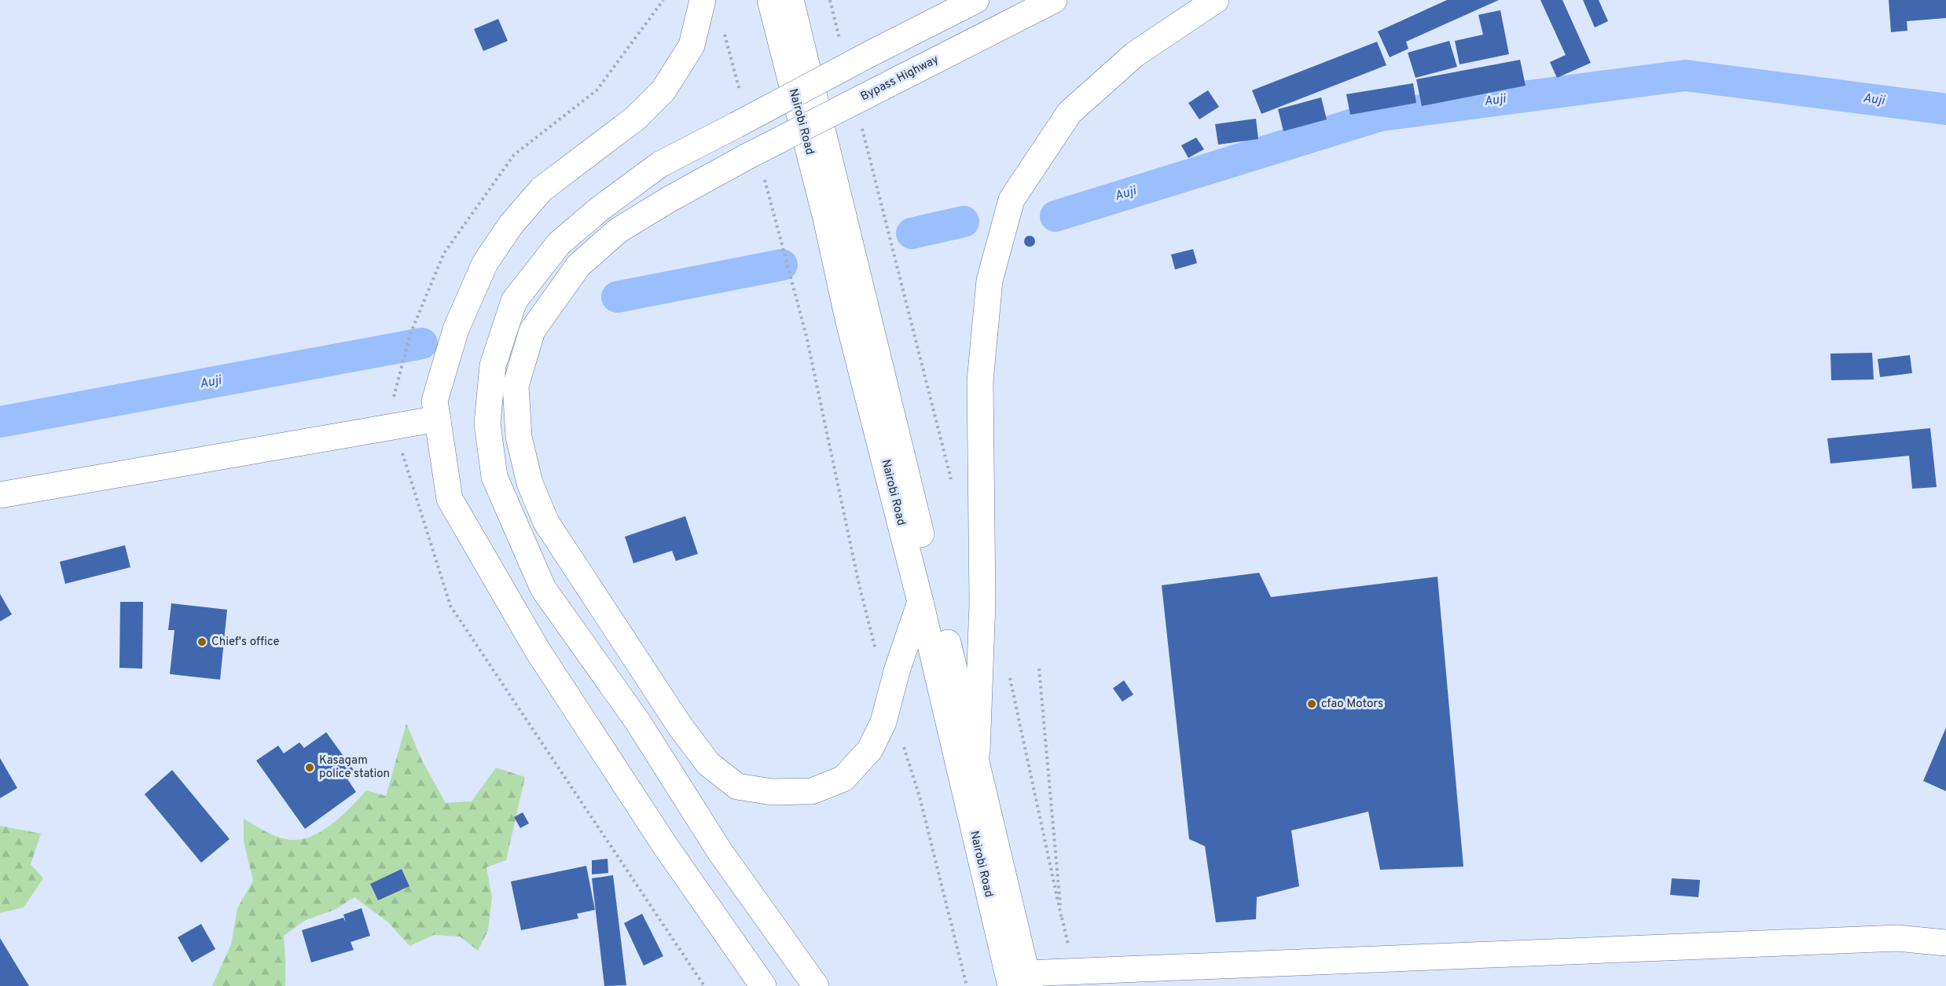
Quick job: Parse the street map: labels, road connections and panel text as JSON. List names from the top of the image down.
{
  "streets": {
    "main road": ["Bypass Highway", "Nairobi Road"]
  },
  "crossings": [
    ["Bypass Highway", "Nairobi Road"]
  ],
  "water": ["Auji"],
  "places": ["Chief's office", "cfao Motors", "Kasagam police station"]
}
